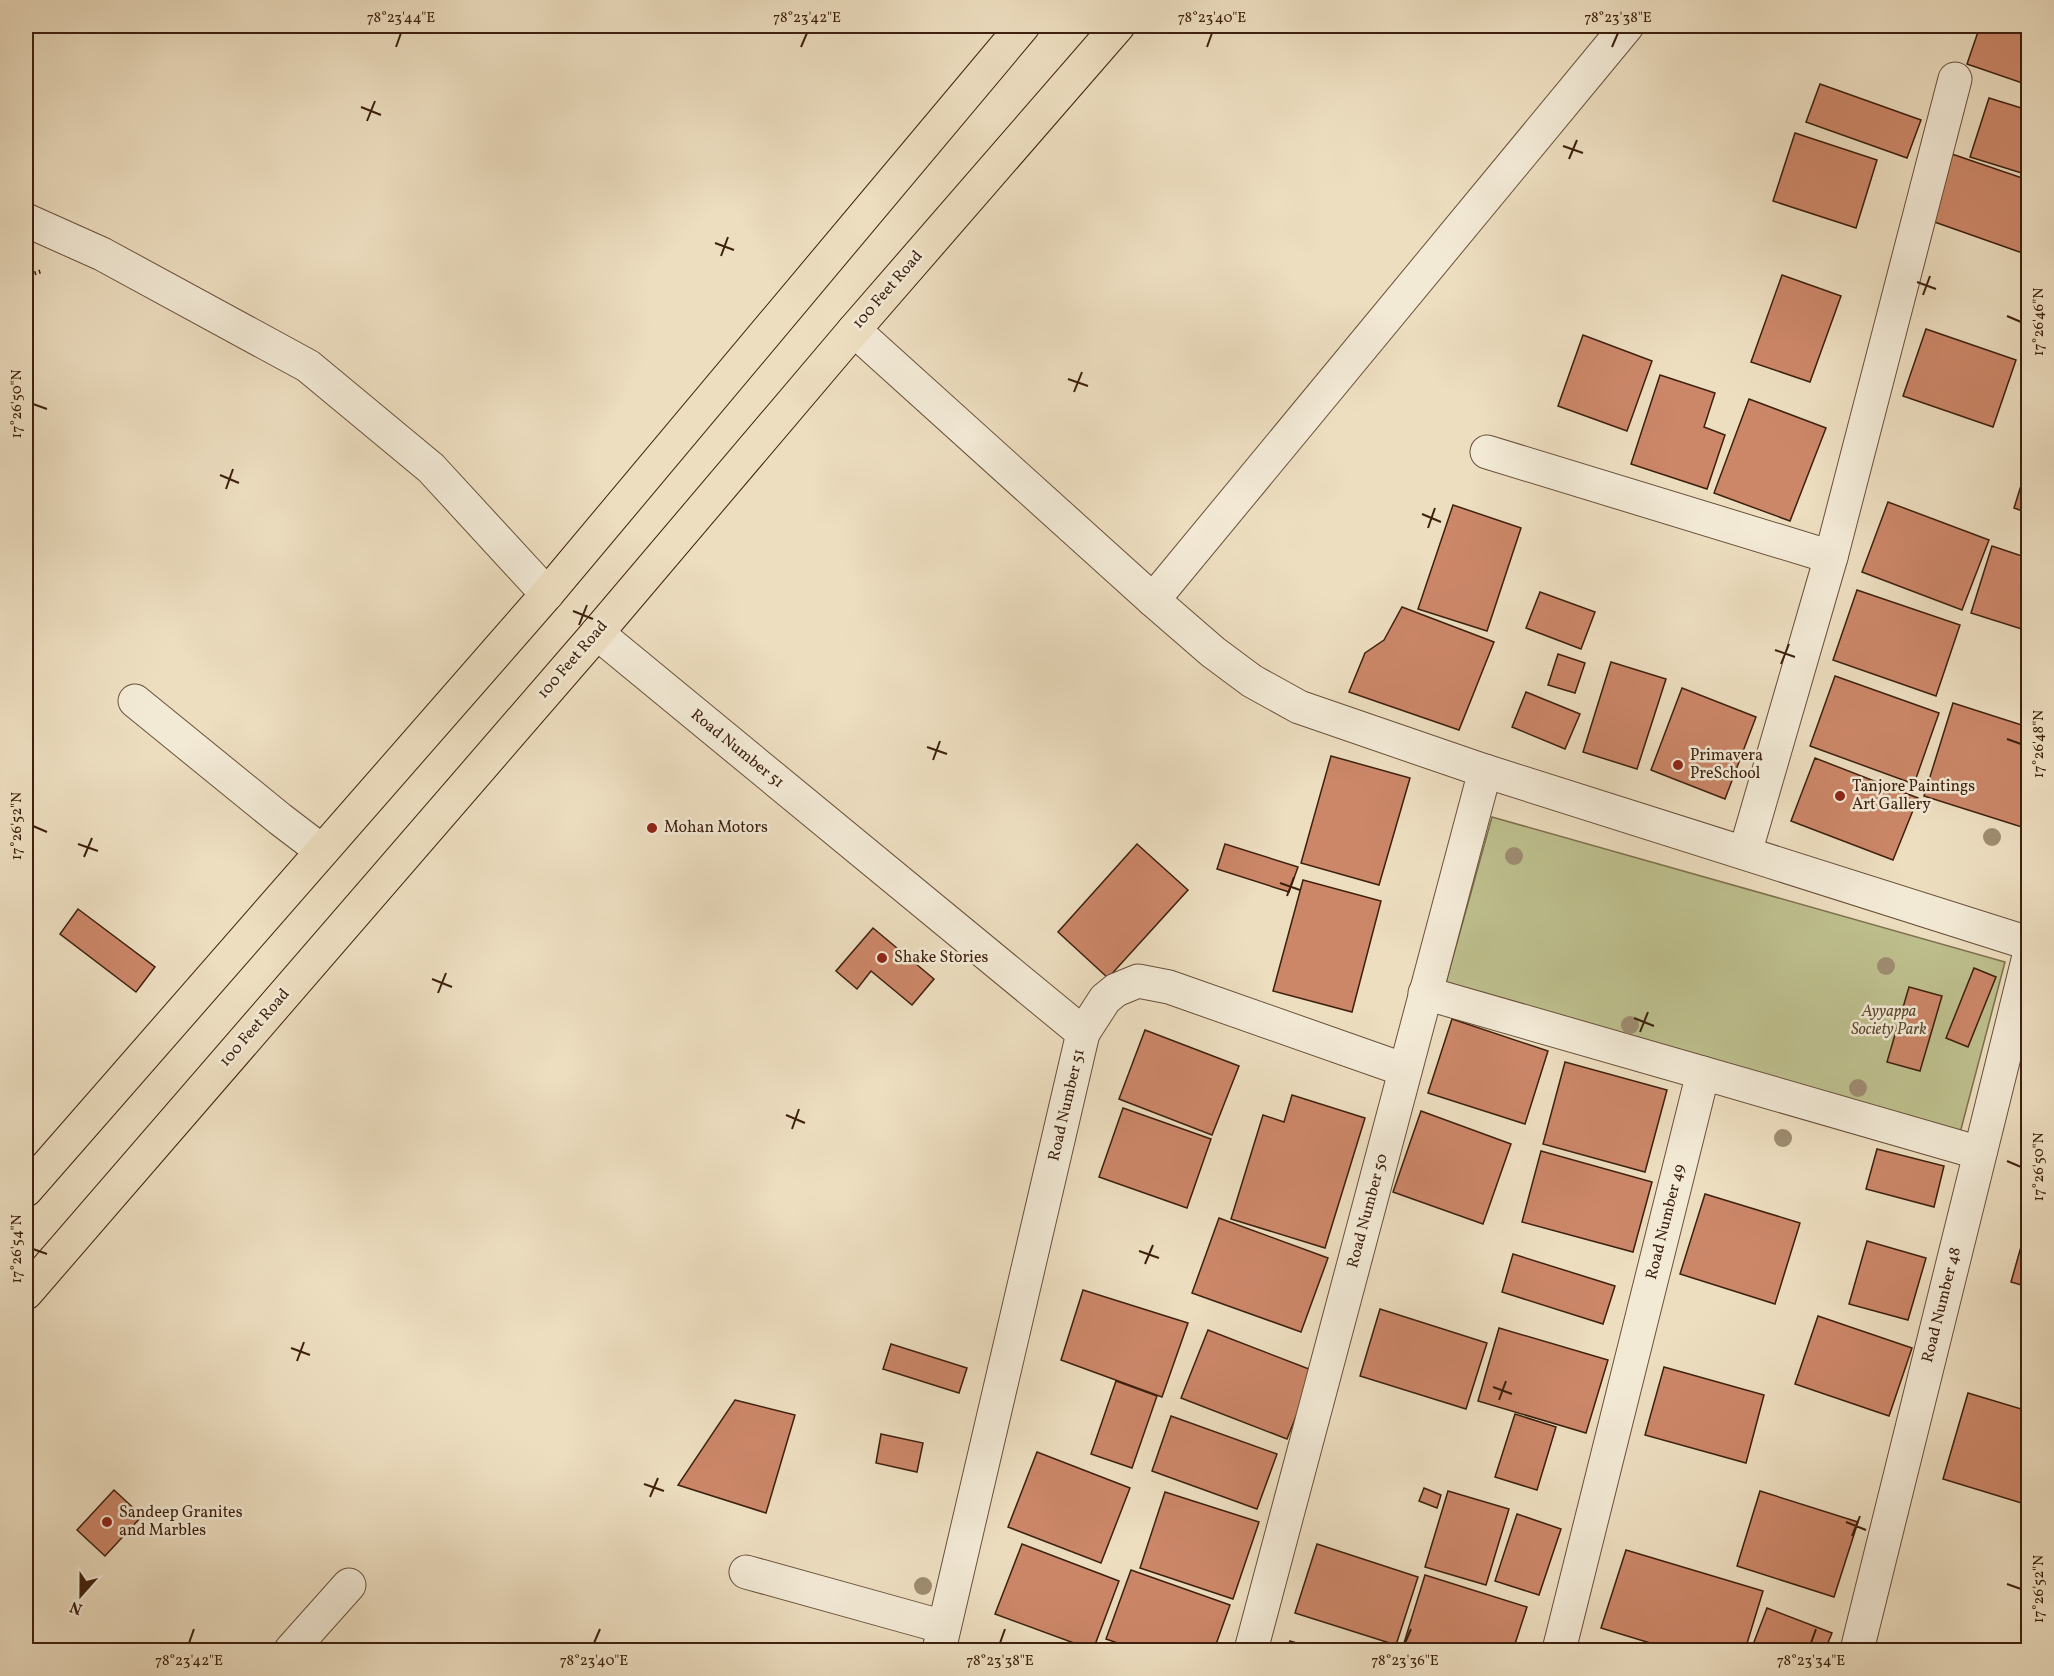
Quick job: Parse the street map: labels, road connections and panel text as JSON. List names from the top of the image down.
{
  "streets": {
    "main road": ["100 Feet Road"],
    "street": [
      "Road Number 51",
      "Road Number 50",
      "Road Number 49",
      "Road Number 48"
    ]
  },
  "crossings": [
    ["100 Feet Road", "Road Number 51"]
  ],
  "parks": ["Ayyappa Society Park"],
  "places": [
    "Primavera PreSchool",
    "Tanjore Paintings Art Gallery",
    "Mohan Motors",
    "Shake Stories",
    "Sandeep Granites and Marbles"
  ],
  "north": "bottom",
  "coordinates": [
    "78°23'44\"E",
    "78°23'42\"E",
    "78°23'40\"E",
    "78°23'38\"E",
    "17°26'46\"N",
    "17°26'50\"N",
    "17°26'48\"N",
    "17°26'52\"N",
    "17°26'54\"N",
    "78°23'36\"E",
    "78°23'34\"E"
  ]
}
